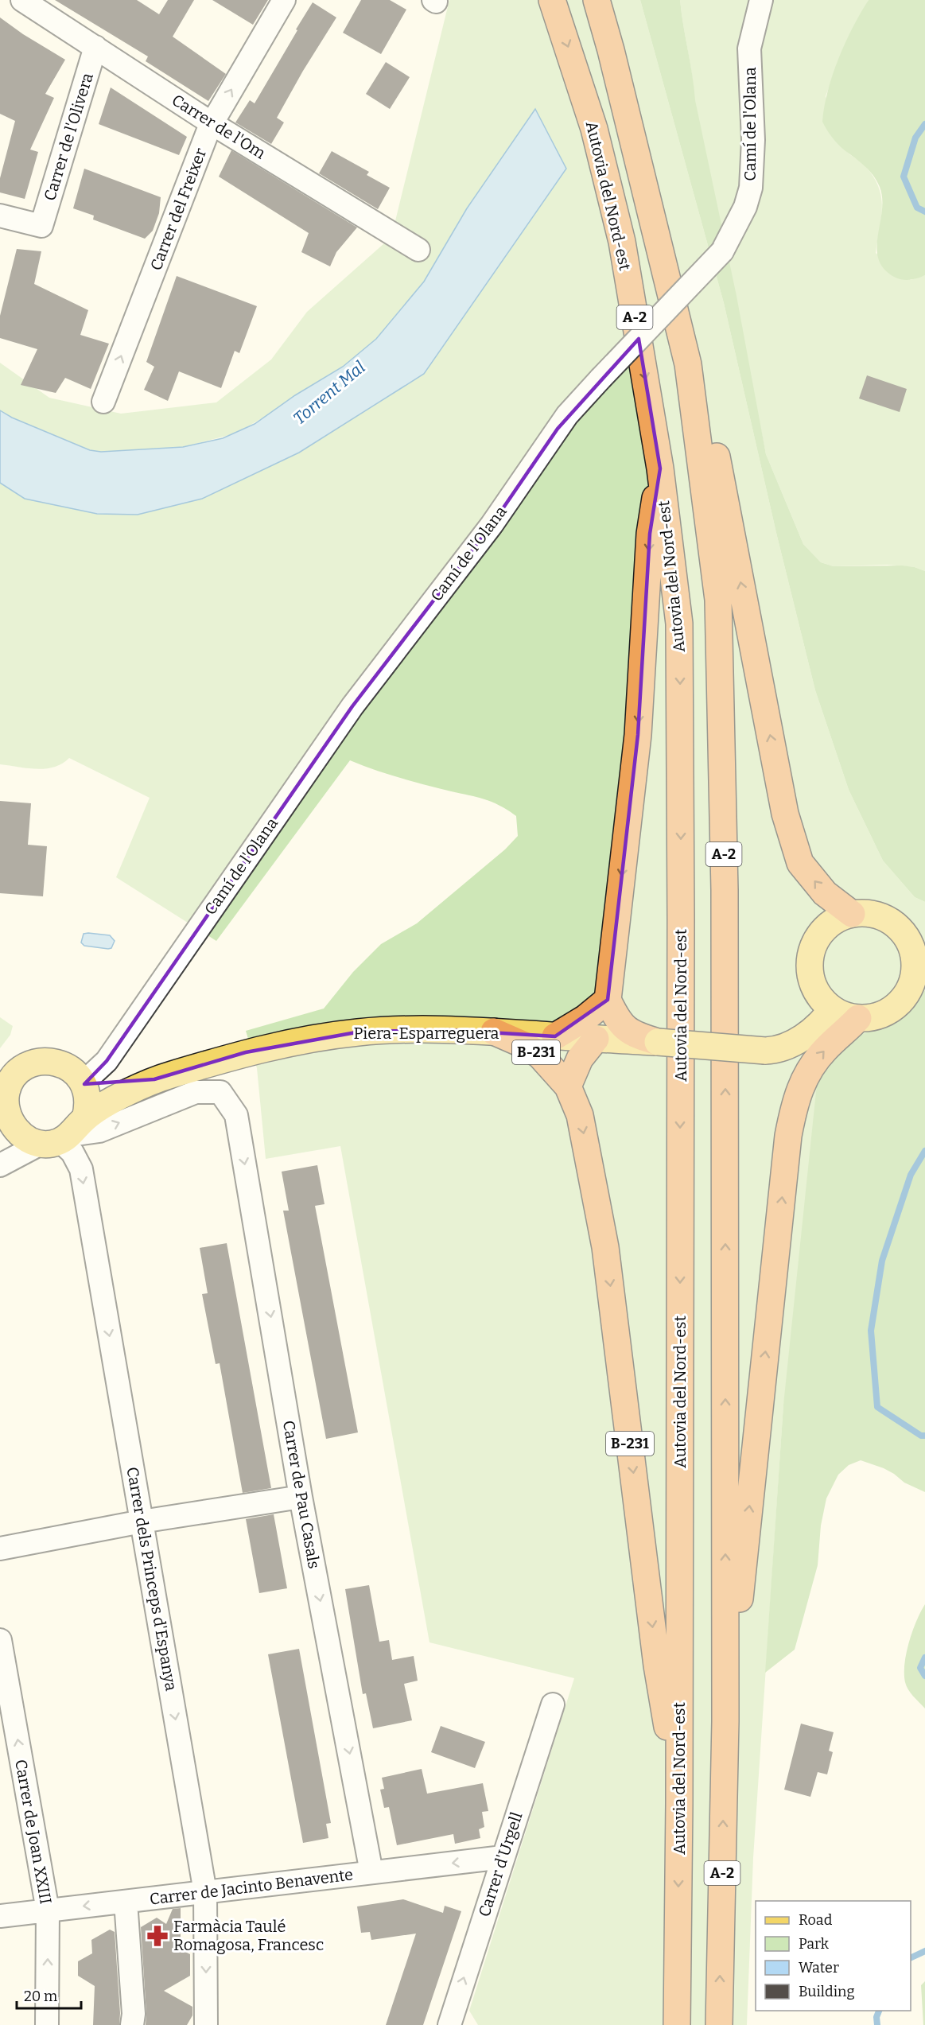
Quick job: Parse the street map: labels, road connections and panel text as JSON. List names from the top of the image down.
{
  "streets": {
    "highway": ["Autovia del Nord-est", "A-2", "B-231"],
    "main road": ["Piera-Esparreguera"],
    "street": [
      "Camí de l'Olana",
      "Carrer de l'Om",
      "Carrer de l'Olivera",
      "Carrer del Freixer",
      "Carrer de Pau Casals",
      "Carrer dels Princeps d'Espanya",
      "Carrer de Joan XXIII",
      "Carrer d'Urgell",
      "Carrer de Jacinto Benavente"
    ]
  },
  "crossings": [
    ["Camí de l'Olana", "Piera-Esparreguera"],
    ["Camí de l'Olana", "Carrer de Pau Casals"],
    ["Camí de l'Olana", "Carrer dels Princeps d'Espanya"],
    ["Carrer de l'Om", "Carrer de l'Olivera"],
    ["Carrer de l'Om", "Carrer del Freixer"],
    ["Autovia del Nord-est", "B-231"],
    ["Piera-Esparreguera", "B-231"],
    ["Piera-Esparreguera", "Carrer de Pau Casals"],
    ["Piera-Esparreguera", "Carrer dels Princeps d'Espanya"],
    ["Carrer de Pau Casals", "Carrer dels Princeps d'Espanya"],
    ["Carrer de Pau Casals", "Carrer de Jacinto Benavente"],
    ["Carrer dels Princeps d'Espanya", "Carrer de Jacinto Benavente"],
    ["Carrer de Joan XXIII", "Carrer de Jacinto Benavente"],
    ["Carrer d'Urgell", "Carrer de Jacinto Benavente"]
  ],
  "one_way": [
    "Carrer del Freixer",
    "Carrer de Pau Casals",
    "Carrer dels Princeps d'Espanya",
    "Carrer de Joan XXIII",
    "Carrer d'Urgell",
    "Carrer de Jacinto Benavente"
  ],
  "water": ["Torrent Mal"],
  "places": {
    "pharmacy": ["Farmàcia Taulé Romagosa, Francesc"]
  },
  "legend": [
    "Road",
    "Park",
    "Water",
    "Building"
  ],
  "scale_bar": "20 m"
}
